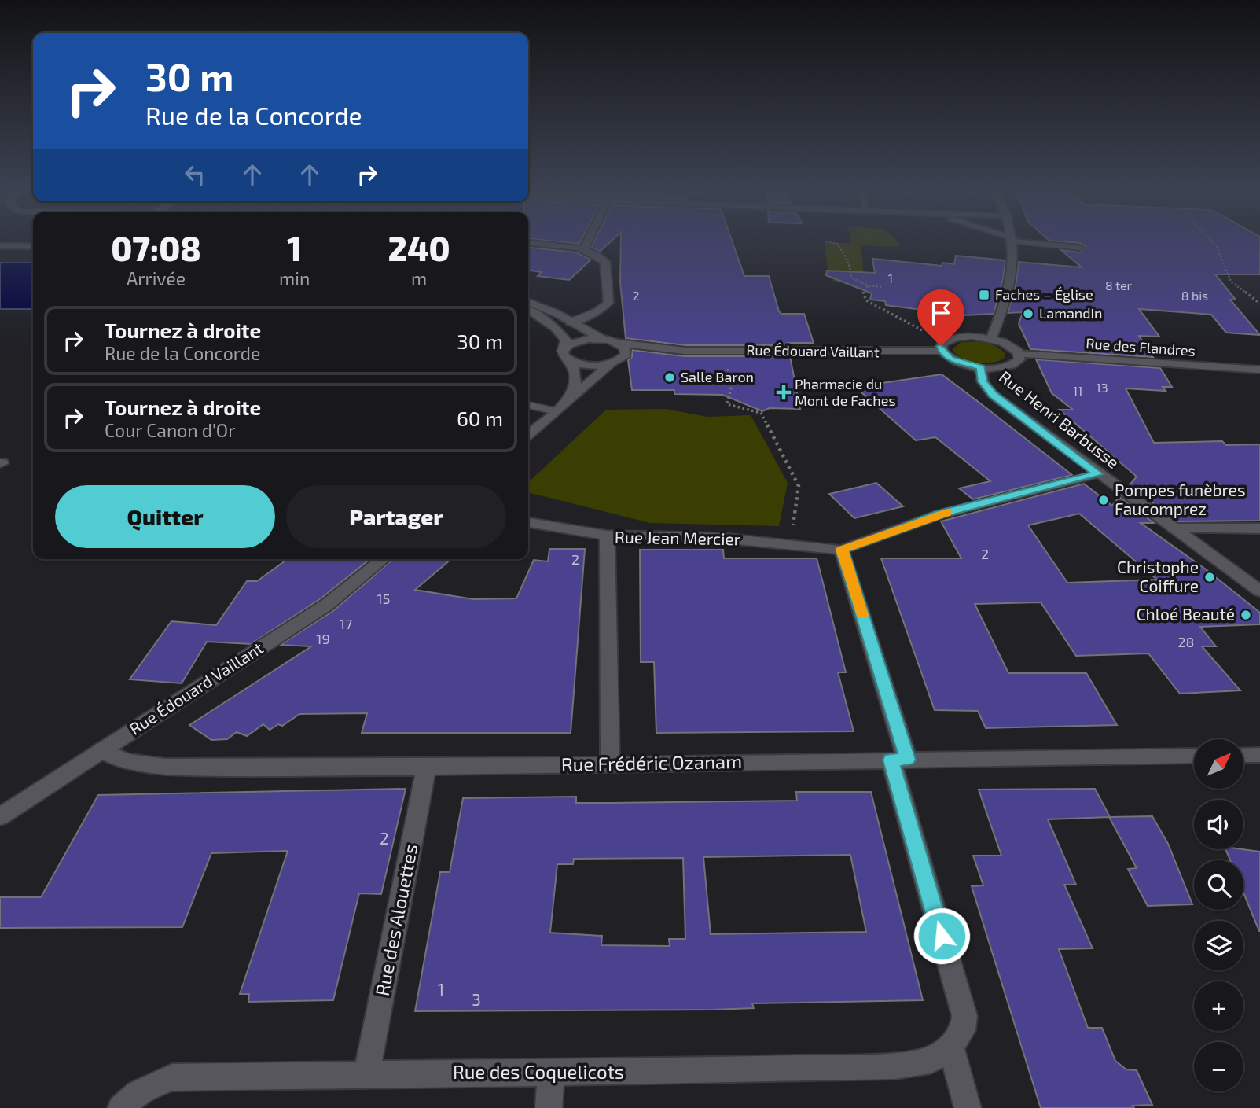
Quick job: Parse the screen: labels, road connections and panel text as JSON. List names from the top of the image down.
{
  "streets": {
    "street": [
      "Rue des Flandres",
      "Rue Édouard Vaillant",
      "Rue Henri Barbusse",
      "Rue Jean Mercier",
      "Rue Frédéric Ozanam",
      "Rue des Alouettes",
      "Rue des Coquelicots"
    ]
  },
  "crossings": [
    ["Rue Édouard Vaillant", "Rue Frédéric Ozanam"],
    ["Rue Jean Mercier", "Rue Frédéric Ozanam"],
    ["Rue Frédéric Ozanam", "Rue des Alouettes"],
    ["Rue des Alouettes", "Rue des Coquelicots"]
  ],
  "places": {
    "transit": ["Faches – Église"],
    "other": [
      "Lamandin",
      "Salle Baron",
      "Pompes funèbres Faucomprez",
      "Christophe Coiffure",
      "Chloé Beauté"
    ],
    "health": ["Pharmacie du Mont de Faches"]
  },
  "house_numbers": [
    "1",
    "8 ter",
    "2",
    "8 bis",
    "13",
    "11",
    "2",
    "2",
    "15",
    "17",
    "19",
    "28",
    "2",
    "1",
    "3"
  ],
  "north": "top right",
  "page": {
    "turn": ["30 m", "Rue de la Concorde"],
    "eta": [
      "07:08",
      "Arrivée",
      "1",
      "min",
      "240",
      "m"
    ],
    "list": [
      {
        "name": "Tournez à droite",
        "note": "Rue de la Concorde",
        "value": "30 m"
      },
      {
        "name": "Tournez à droite",
        "note": "Cour Canon d'Or",
        "value": "60 m"
      }
    ],
    "buttons": ["Quitter", "Partager"],
    "map_buttons": ["+", "−"]
  }
}
